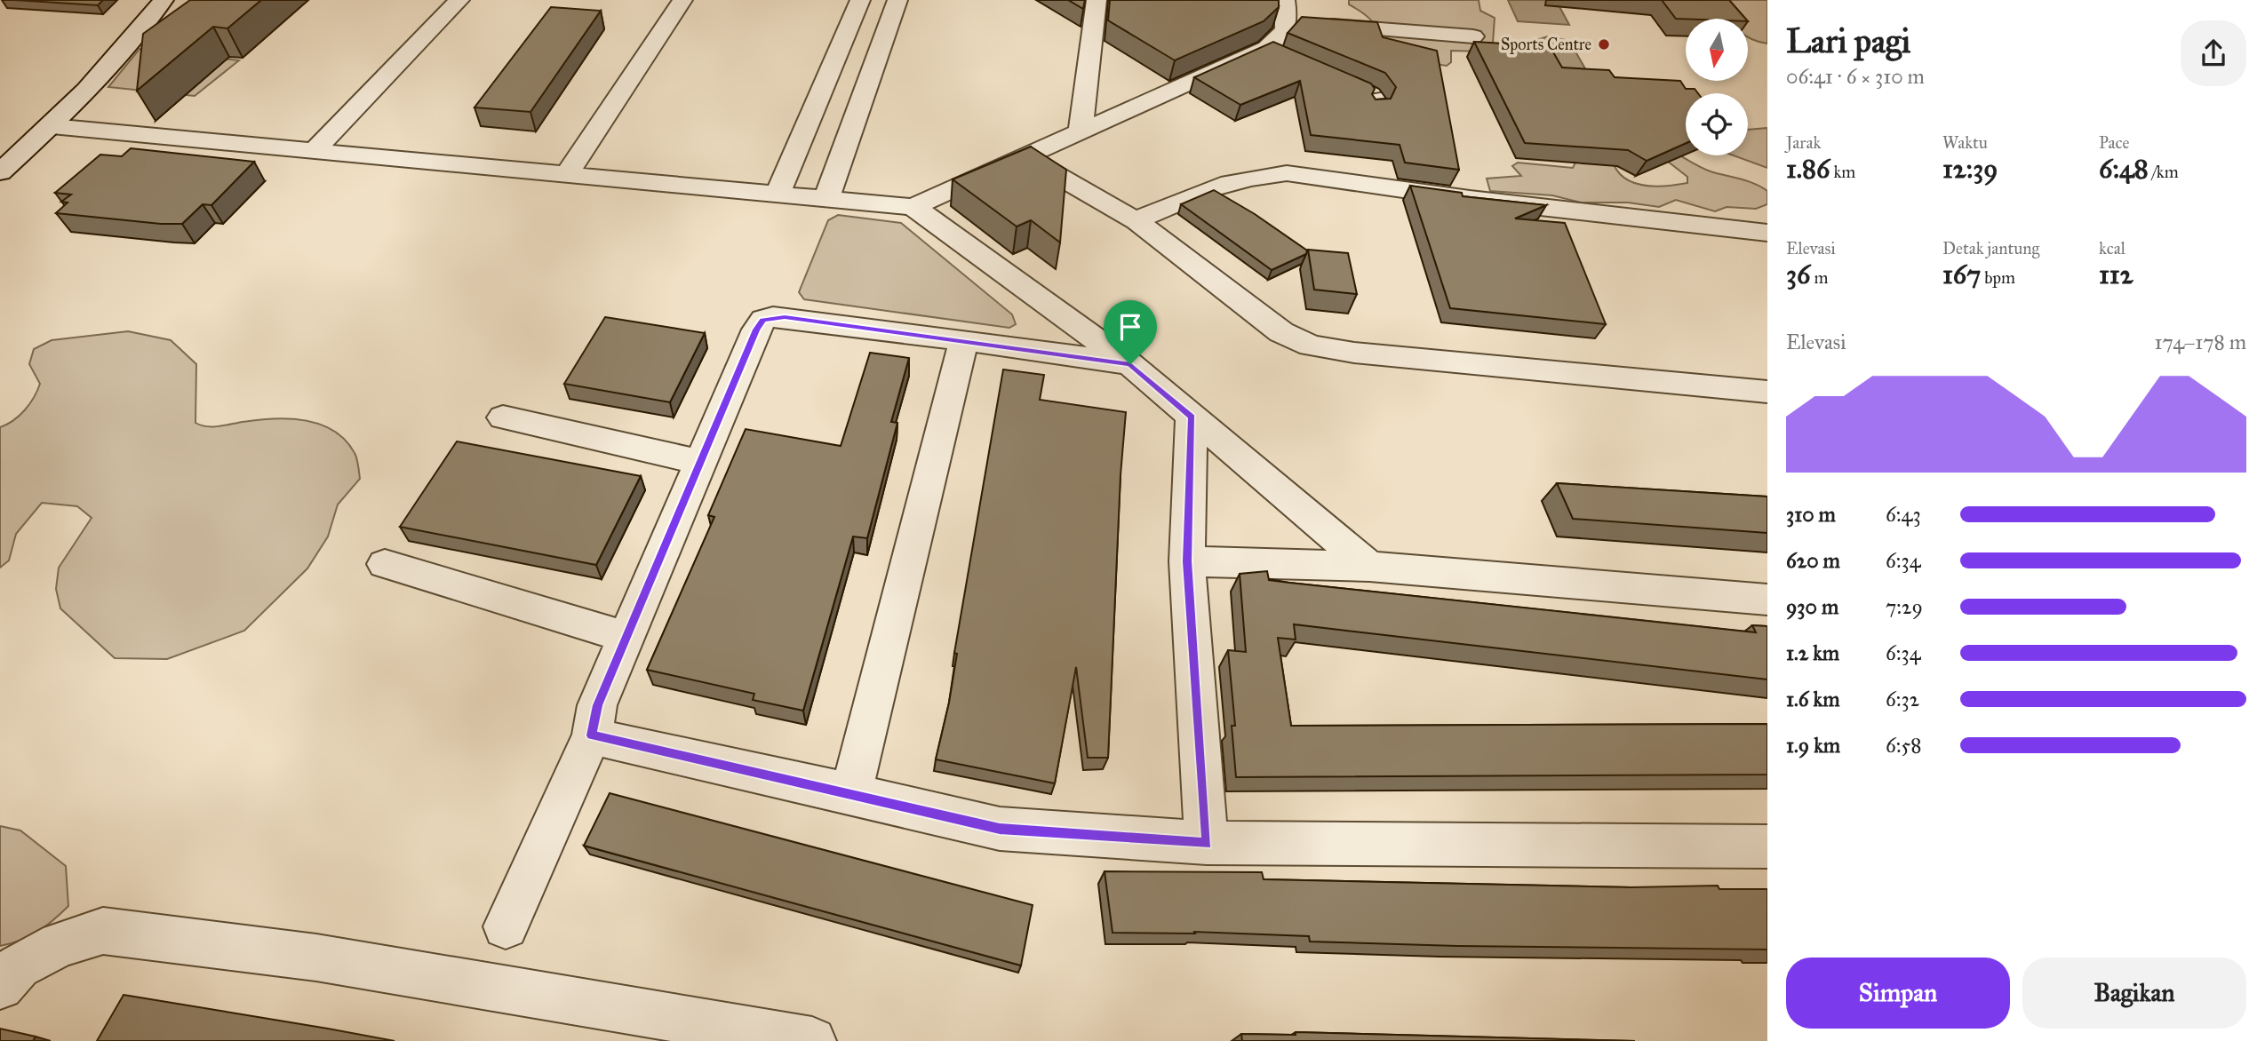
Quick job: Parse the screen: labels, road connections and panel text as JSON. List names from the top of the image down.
{
  "places": ["Sports Centre"],
  "north": "bottom",
  "page": {
    "heading": ["Lari pagi", "06:41 · 6 × 310 m"],
    "stats": [
      ["Jarak", "1.86 km"],
      ["Waktu", "12:39"],
      ["Pace", "6:48 /km"],
      ["Elevasi", "36 m"],
      ["Detak jantung", "167 bpm"],
      ["kcal", "112"]
    ],
    "chart": ["Elevasi", "174–178 m"],
    "list": [
      {
        "name": "310 m",
        "note": "6:43"
      },
      {
        "name": "620 m",
        "note": "6:34"
      },
      {
        "name": "930 m",
        "note": "7:29"
      },
      {
        "name": "1.2 km",
        "note": "6:34"
      },
      {
        "name": "1.6 km",
        "note": "6:32"
      },
      {
        "name": "1.9 km",
        "note": "6:58"
      }
    ],
    "buttons": ["Simpan", "Bagikan"]
  }
}
